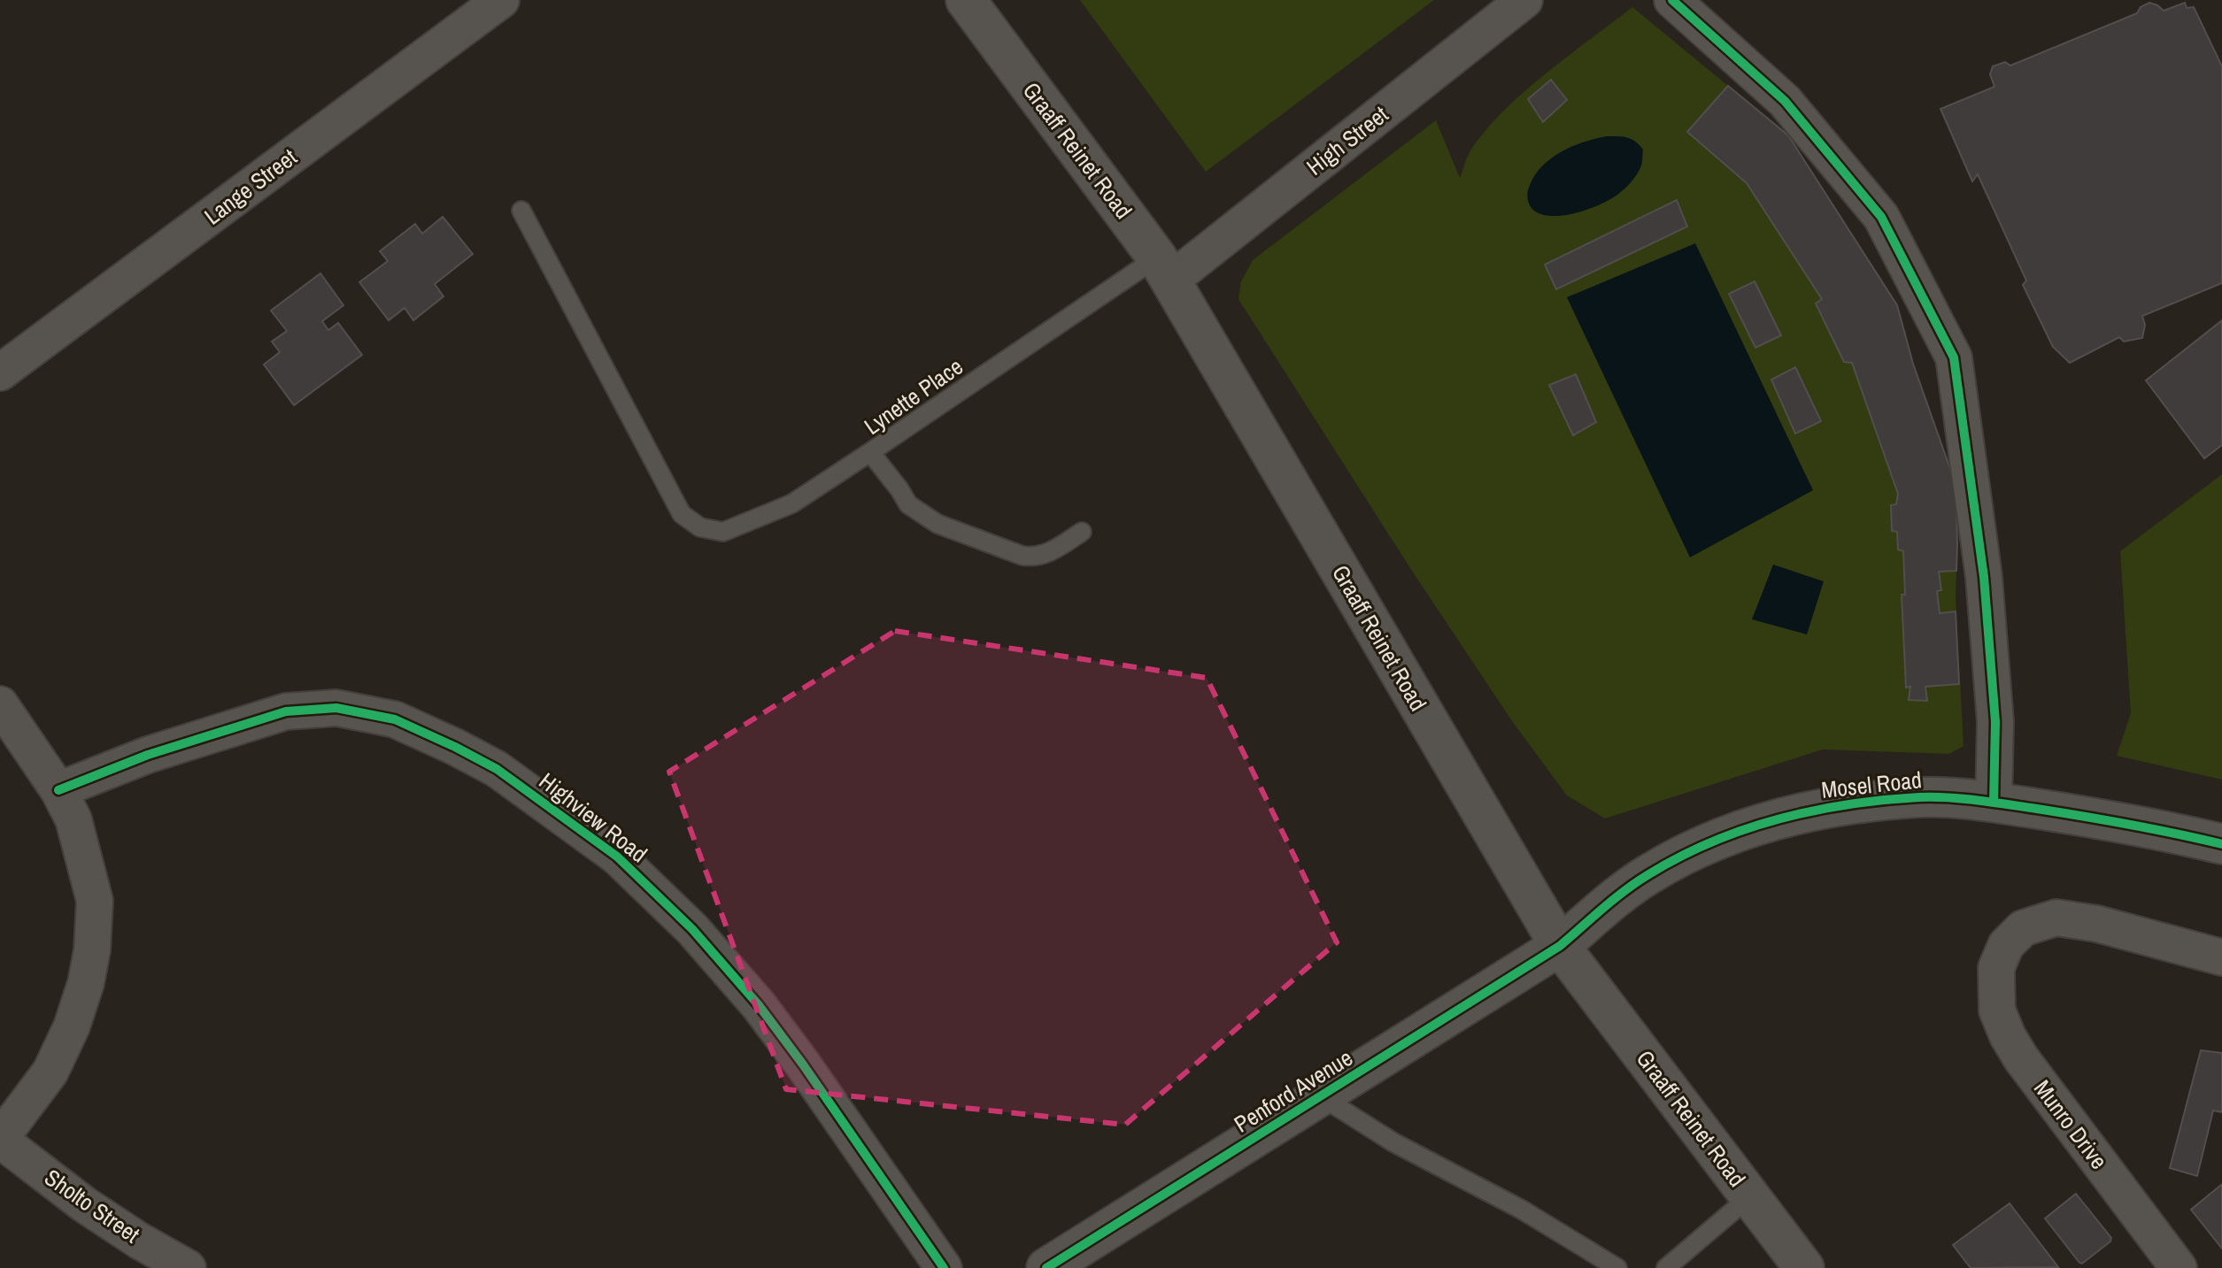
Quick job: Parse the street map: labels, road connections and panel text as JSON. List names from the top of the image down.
{
  "streets": {
    "main road": ["Graaff Reinet Road", "Mosel Road", "Penford Avenue"],
    "street": [
      "High Street",
      "Lange Street",
      "Highview Road",
      "Munro Drive",
      "Sholto Street"
    ],
    "lane": ["Lynette Place"]
  },
  "crossings": [
    ["High Street", "Graaff Reinet Road"],
    ["High Street", "Lynette Place"],
    ["Graaff Reinet Road", "Lynette Place"],
    ["Graaff Reinet Road", "Mosel Road"],
    ["Graaff Reinet Road", "Penford Avenue"],
    ["Mosel Road", "Penford Avenue"]
  ]
}
